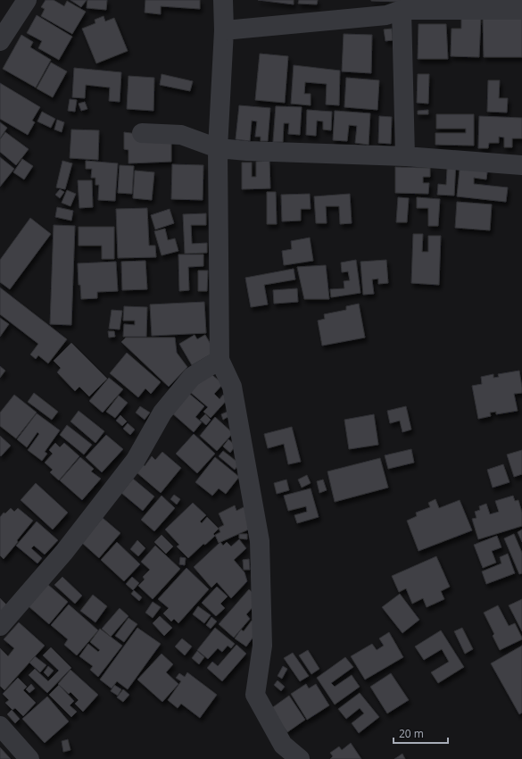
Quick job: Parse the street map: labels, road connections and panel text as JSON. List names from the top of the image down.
{
  "scale_bar": "20 m"
}
